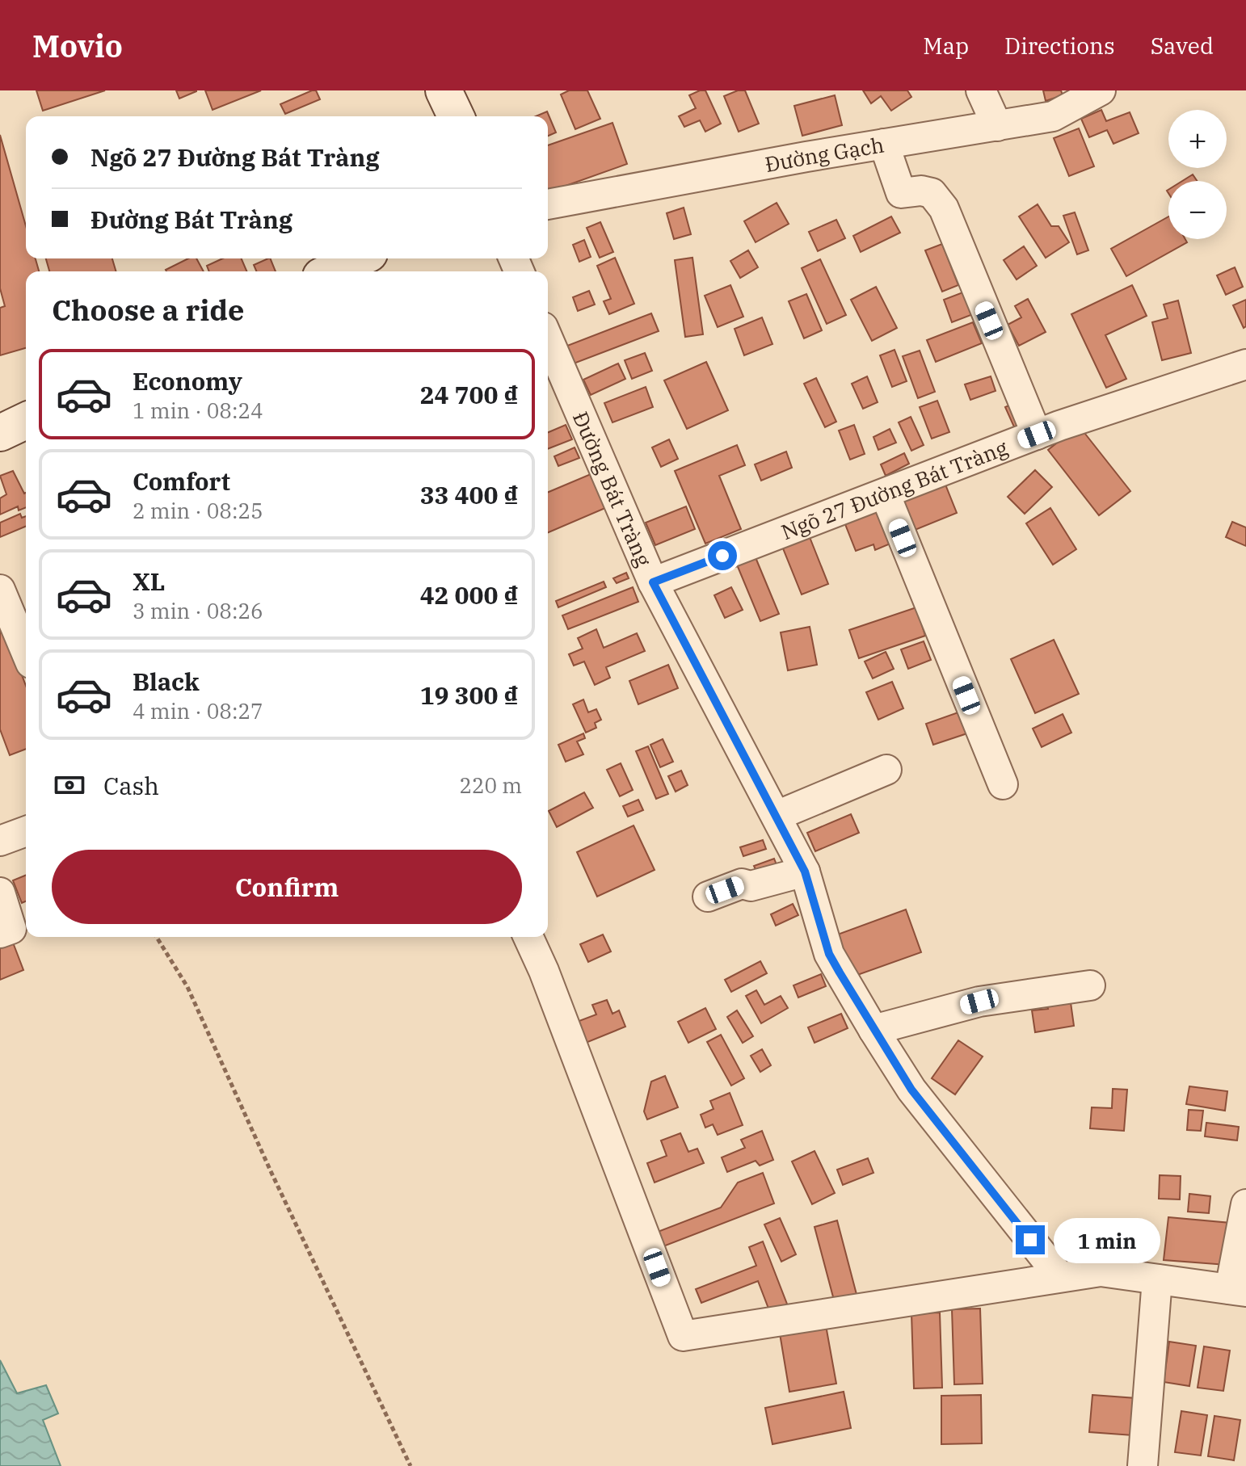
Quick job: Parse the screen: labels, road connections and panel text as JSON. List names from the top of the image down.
{
  "streets": {
    "street": ["Đường Gạch", "Đường Bát Tràng", "Ngõ 27 Đường Bát Tràng"]
  },
  "crossings": [
    ["Đường Bát Tràng", "Ngõ 27 Đường Bát Tràng"]
  ],
  "page": {
    "header": "Movio",
    "nav": ["Map", "Directions", "Saved"],
    "map_buttons": ["+", "−"],
    "banner": ["Ngõ 27 Đường Bát Tràng", "Đường Bát Tràng"],
    "heading": "Choose a ride",
    "list": [
      {
        "name": "Economy",
        "note": "1 min · 08:24",
        "value": "24 700 ₫"
      },
      {
        "name": "Comfort",
        "note": "2 min · 08:25",
        "value": "33 400 ₫"
      },
      {
        "name": "XL",
        "note": "3 min · 08:26",
        "value": "42 000 ₫"
      },
      {
        "name": "Black",
        "note": "4 min · 08:27",
        "value": "19 300 ₫"
      }
    ],
    "pay": ["Cash", "220 m"],
    "buttons": "Confirm",
    "bubble": "1 min"
  }
}
